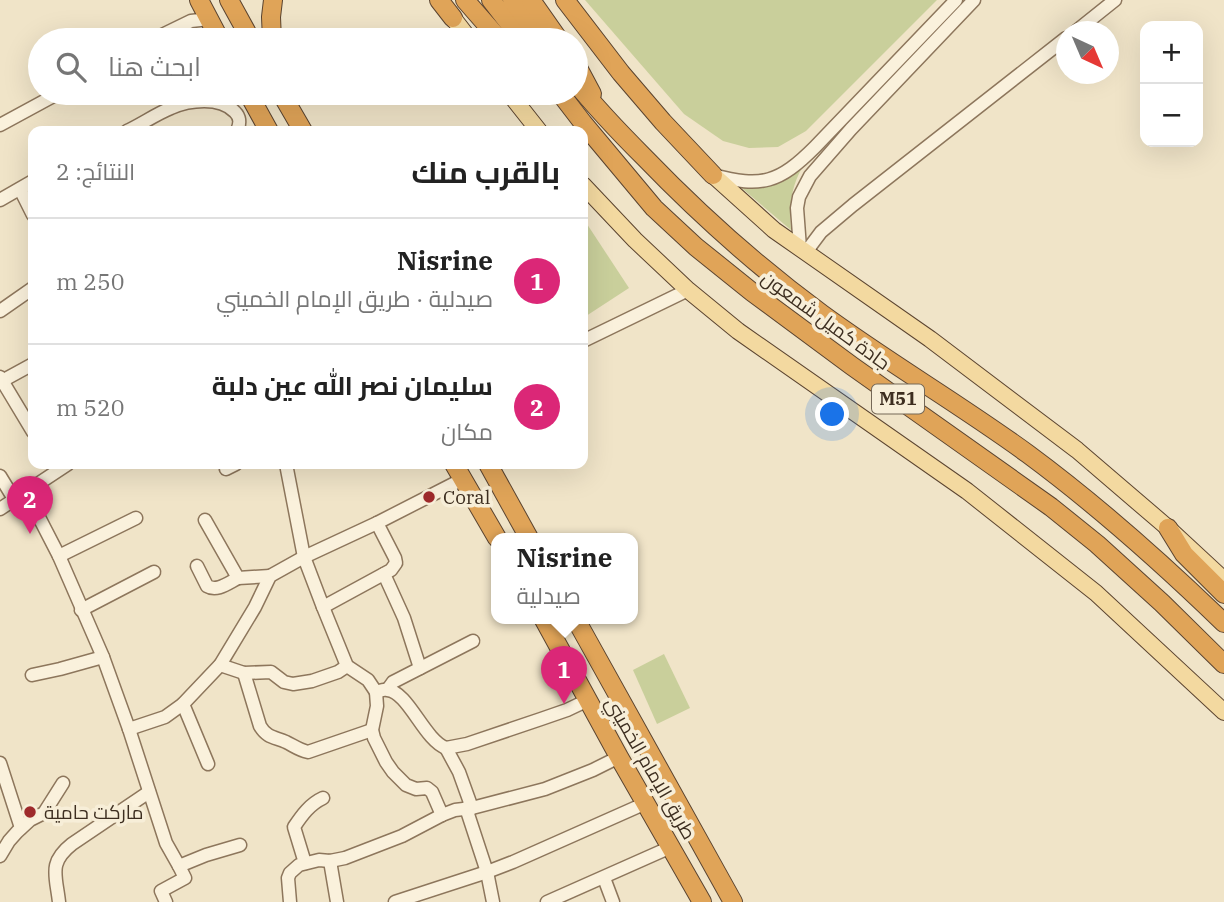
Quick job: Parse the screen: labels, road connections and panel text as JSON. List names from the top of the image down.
{
  "streets": {
    "highway": ["جادة كميل شمعون", "M51", "طريق الإمام الخميني"]
  },
  "crossings": [
    ["جادة كميل شمعون", "M51"]
  ],
  "places": ["Coral", "ماركت حامية"],
  "north": "bottom right",
  "page": {
    "map_buttons": ["+", "−"],
    "search": "ابحث هنا",
    "heading": ["بالقرب منك", "النتائج: 2"],
    "list": [
      {
        "mark": "1",
        "name": "Nisrine",
        "note": "صيدلية · طريق الإمام الخميني",
        "value": "250 m"
      },
      {
        "mark": "2",
        "name": "سليمان نصر الله عين دلبة",
        "note": "مكان",
        "value": "520 m"
      }
    ],
    "pins": ["2", "1"],
    "popup": ["Nisrine", "صيدلية"]
  }
}
